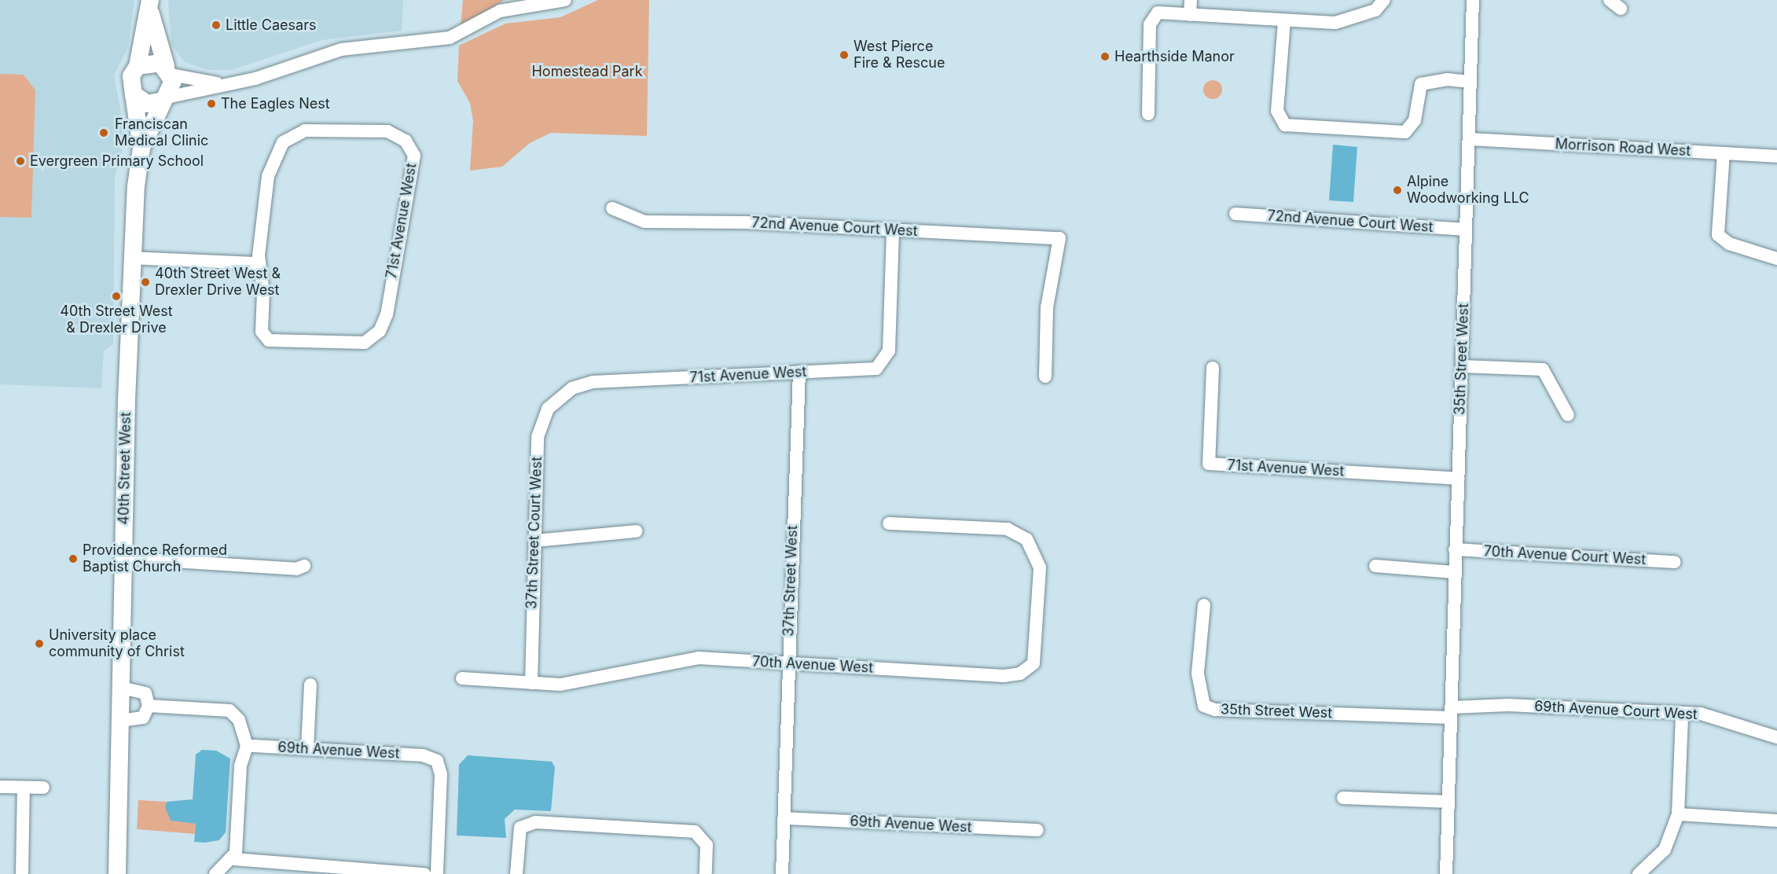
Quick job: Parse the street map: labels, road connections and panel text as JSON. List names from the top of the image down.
{
  "streets": {
    "main road": ["40th Street West"],
    "street": [
      "Morrison Road West",
      "71st Avenue West",
      "72nd Avenue Court West",
      "35th Street West",
      "37th Street Court West",
      "70th Avenue Court West",
      "37th Street West",
      "70th Avenue West",
      "69th Avenue Court West",
      "69th Avenue West"
    ]
  },
  "crossings": [
    ["Morrison Road West", "35th Street West"],
    ["71st Avenue West", "72nd Avenue Court West"],
    ["71st Avenue West", "35th Street West"],
    ["71st Avenue West", "37th Street Court West"],
    ["71st Avenue West", "37th Street West"],
    ["72nd Avenue Court West", "35th Street West"],
    ["35th Street West", "70th Avenue Court West"],
    ["35th Street West", "69th Avenue Court West"],
    ["37th Street Court West", "70th Avenue West"],
    ["37th Street West", "70th Avenue West"],
    ["37th Street West", "69th Avenue West"]
  ],
  "parks": ["Homestead Park"],
  "places": [
    "Little Caesars",
    "West Pierce Fire & Rescue",
    "Hearthside Manor",
    "The Eagles Nest",
    "Franciscan Medical Clinic",
    "Evergreen Primary School",
    "Alpine Woodworking LLC",
    "40th Street West & Drexler Drive West",
    "40th Street West & Drexler Drive",
    "Providence Reformed Baptist Church",
    "University place community of Christ"
  ]
}
